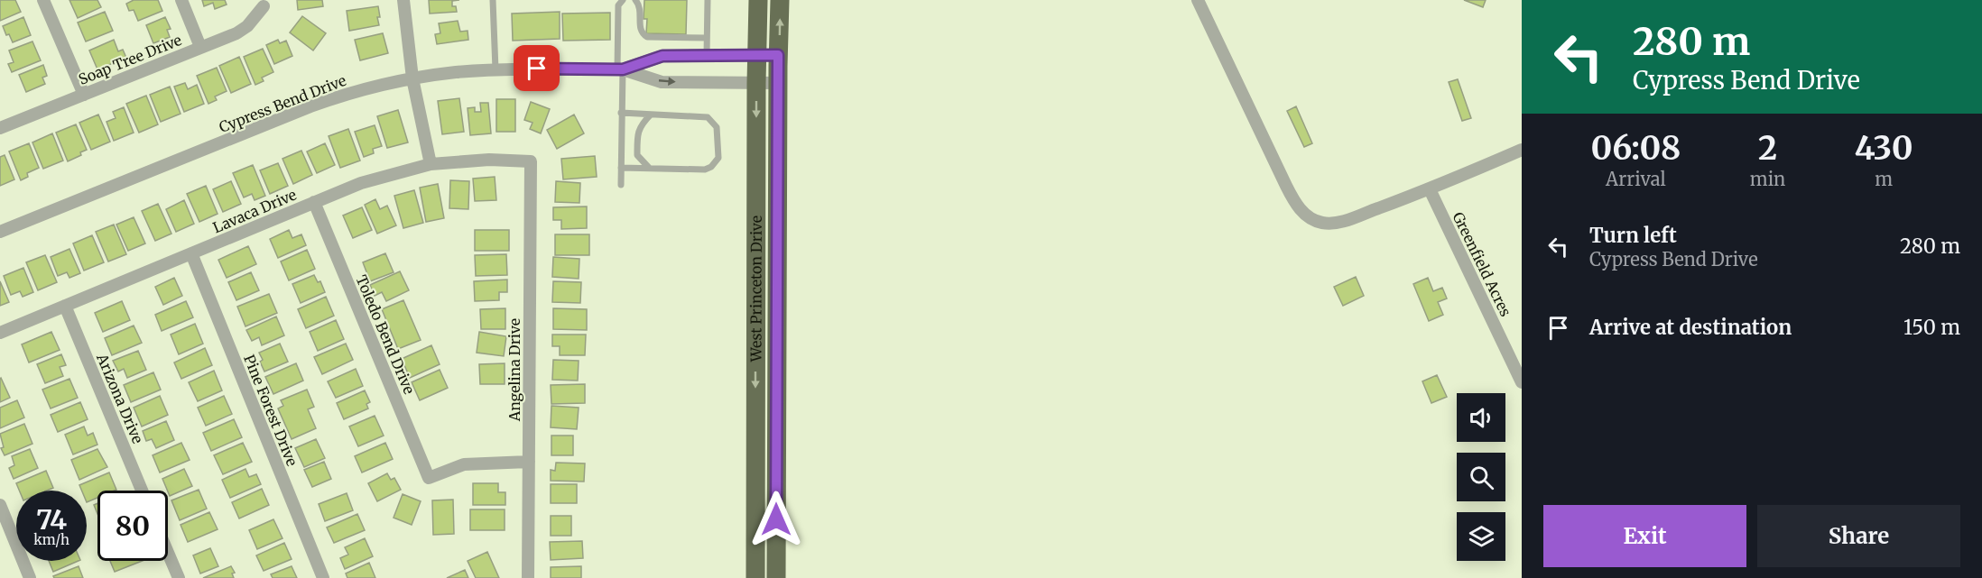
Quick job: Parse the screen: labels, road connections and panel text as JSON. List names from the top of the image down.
{
  "streets": {
    "highway": ["West Princeton Drive"],
    "street": [
      "Soap Tree Drive",
      "Cypress Bend Drive",
      "Lavaca Drive",
      "Greenfield Acres",
      "Toledo Bend Drive",
      "Angelina Drive",
      "Arizona Drive",
      "Pine Forest Drive"
    ]
  },
  "crossings": [
    ["Cypress Bend Drive", "West Princeton Drive"],
    ["Lavaca Drive", "Toledo Bend Drive"],
    ["Lavaca Drive", "Angelina Drive"],
    ["Lavaca Drive", "Arizona Drive"],
    ["Lavaca Drive", "Pine Forest Drive"],
    ["Toledo Bend Drive", "Angelina Drive"]
  ],
  "page": {
    "turn": ["280 m", "Cypress Bend Drive"],
    "eta": [
      "06:08",
      "Arrival",
      "2",
      "min",
      "430",
      "m"
    ],
    "list": [
      {
        "name": "Turn left",
        "note": "Cypress Bend Drive",
        "value": "280 m"
      },
      {
        "name": "Arrive at destination",
        "value": "150 m"
      }
    ],
    "speed": "74 km/h",
    "limit": "80",
    "buttons": ["Exit", "Share"]
  }
}
